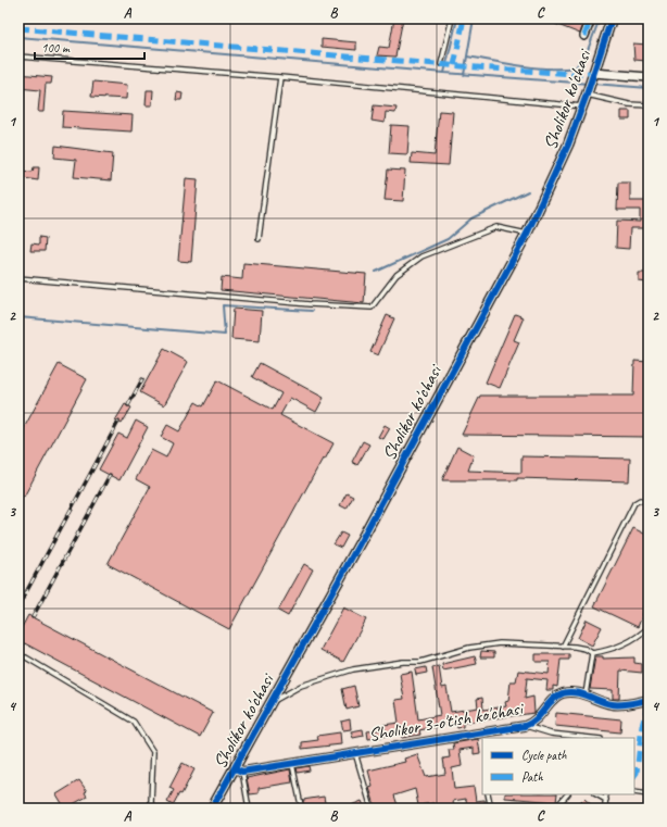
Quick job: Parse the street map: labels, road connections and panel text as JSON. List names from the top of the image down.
{
  "streets": {
    "street": ["Sholikor ko'chasi", "Sholikor 3-o'tish ko'chasi"]
  },
  "crossings": [
    ["Sholikor ko'chasi", "Sholikor 3-o'tish ko'chasi"]
  ],
  "legend": ["Cycle path", "Path"],
  "scale_bar": "100 m",
  "grid": {
    "columns": ["A", "B", "C"],
    "rows": [
      "1",
      "2",
      "3",
      "4"
    ]
  }
}
